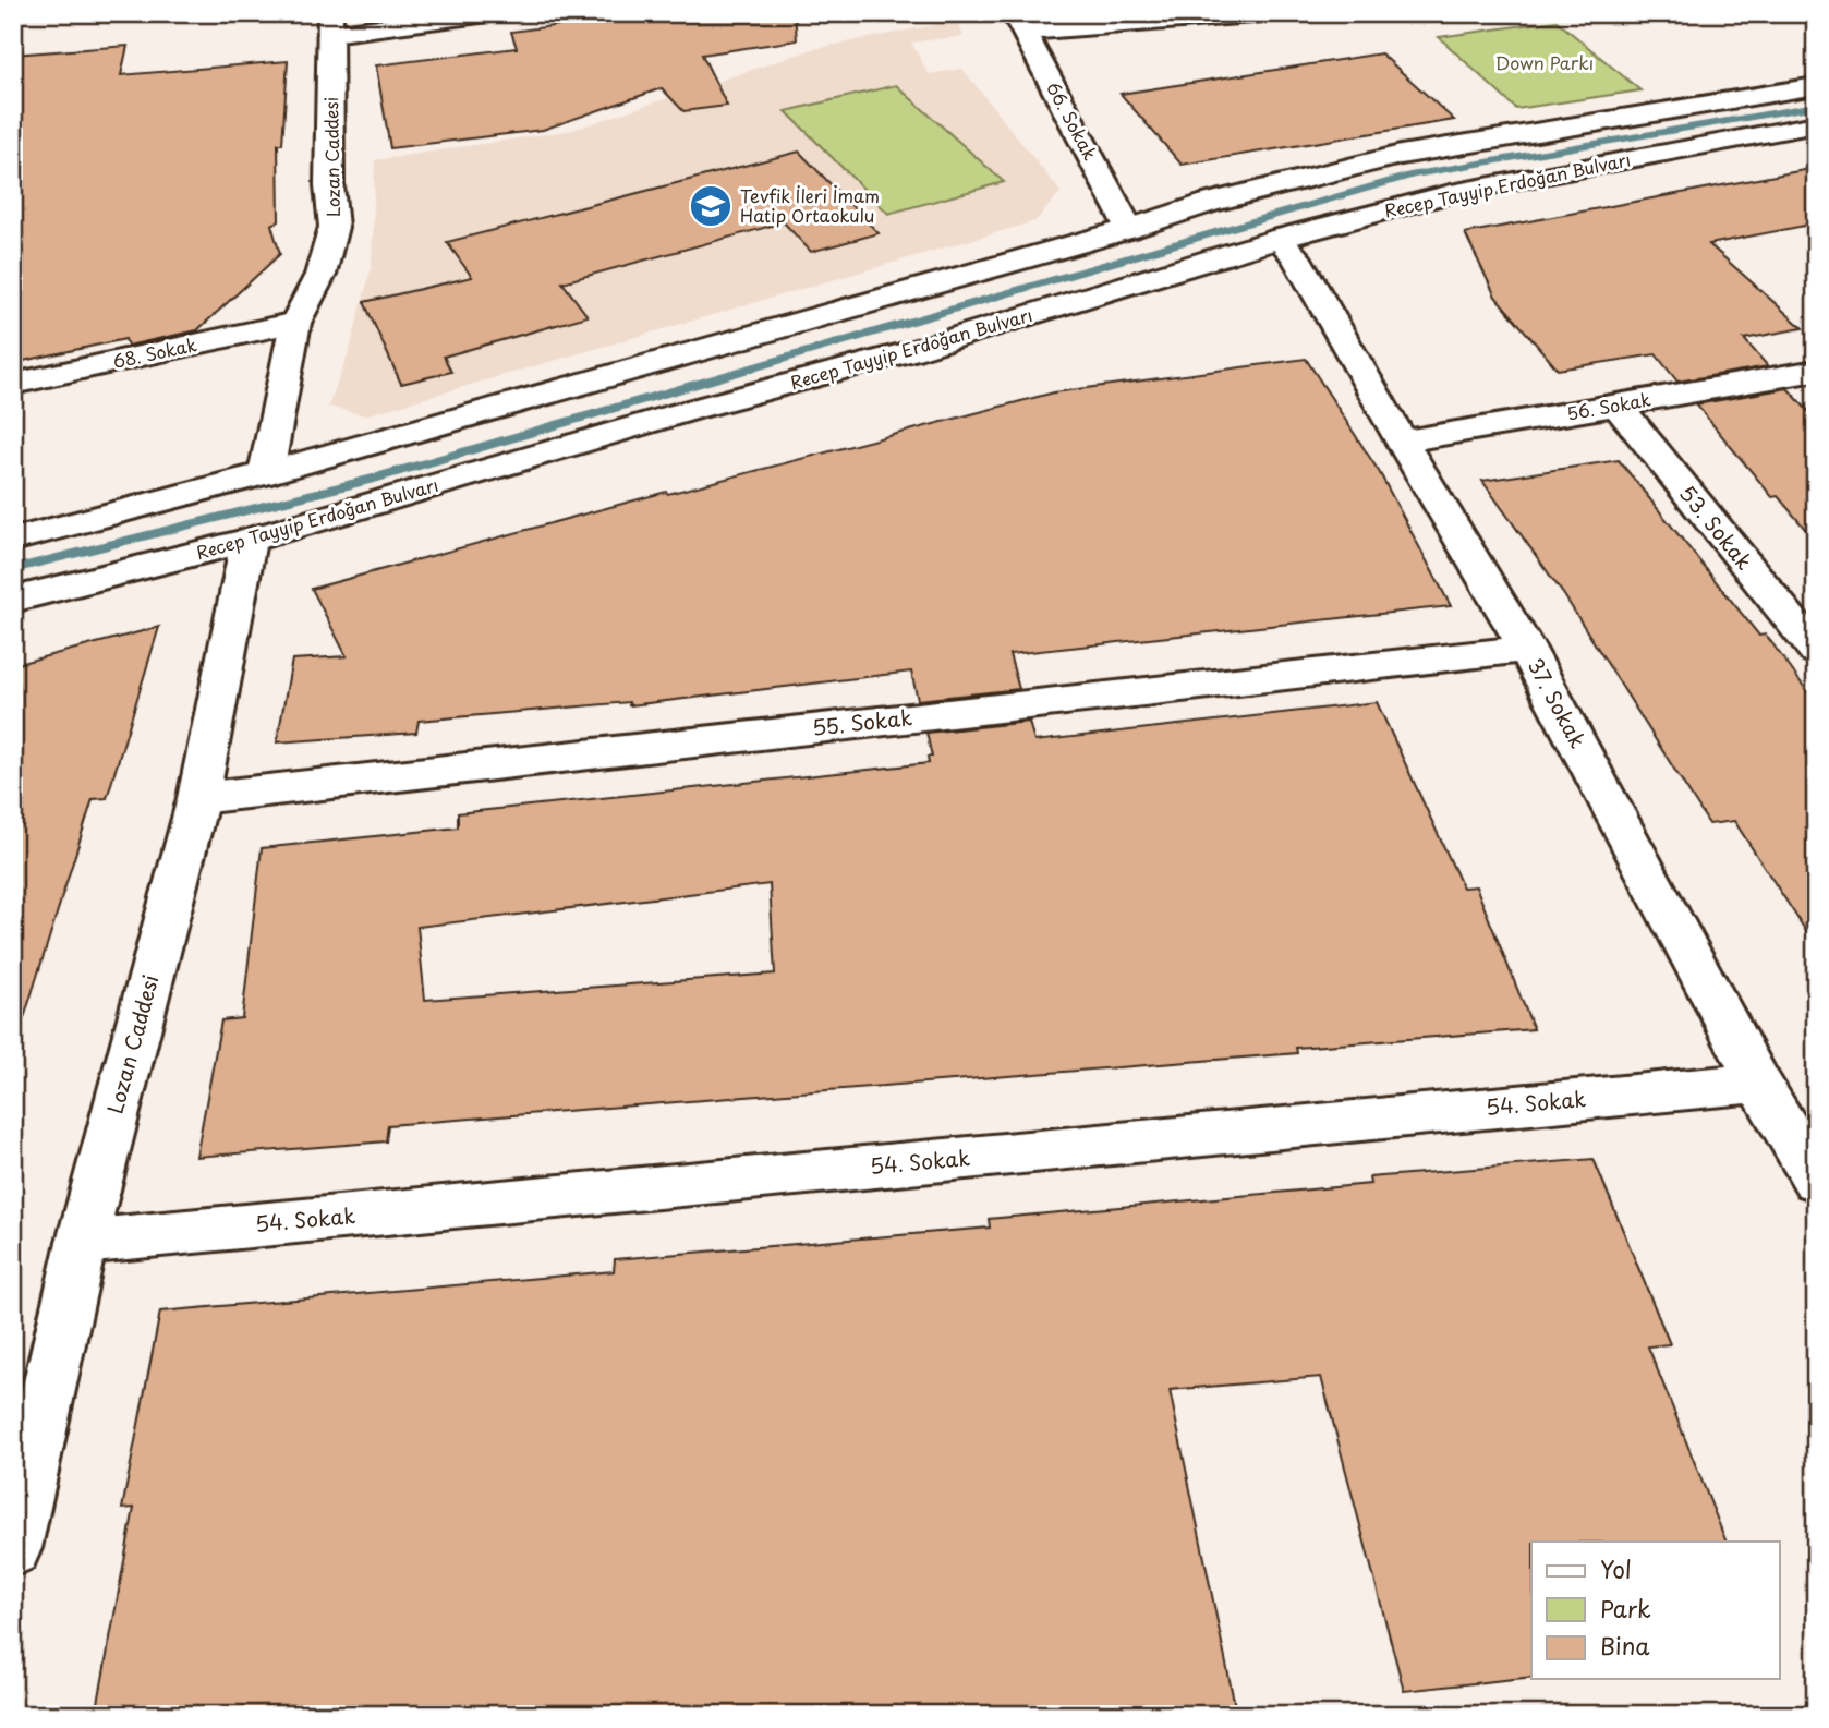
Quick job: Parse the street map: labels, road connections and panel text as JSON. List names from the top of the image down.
{
  "streets": {
    "main road": [
      "66. Sokak",
      "Lozan Caddesi",
      "Recep Tayyip Erdoğan Bulvarı",
      "68. Sokak",
      "56. Sokak",
      "53. Sokak",
      "37. Sokak",
      "55. Sokak",
      "54. Sokak"
    ]
  },
  "crossings": [
    ["66. Sokak", "Recep Tayyip Erdoğan Bulvarı"],
    ["Lozan Caddesi", "Recep Tayyip Erdoğan Bulvarı"],
    ["Lozan Caddesi", "68. Sokak"],
    ["Lozan Caddesi", "55. Sokak"],
    ["Lozan Caddesi", "54. Sokak"],
    ["Recep Tayyip Erdoğan Bulvarı", "37. Sokak"],
    ["56. Sokak", "53. Sokak"],
    ["56. Sokak", "37. Sokak"],
    ["37. Sokak", "55. Sokak"],
    ["37. Sokak", "54. Sokak"]
  ],
  "parks": ["Down Parkı"],
  "places": {
    "school or university": ["Tevfik İleri İmam Hatip Ortaokulu"]
  },
  "legend": ["Yol", "Park", "Bina"]
}
